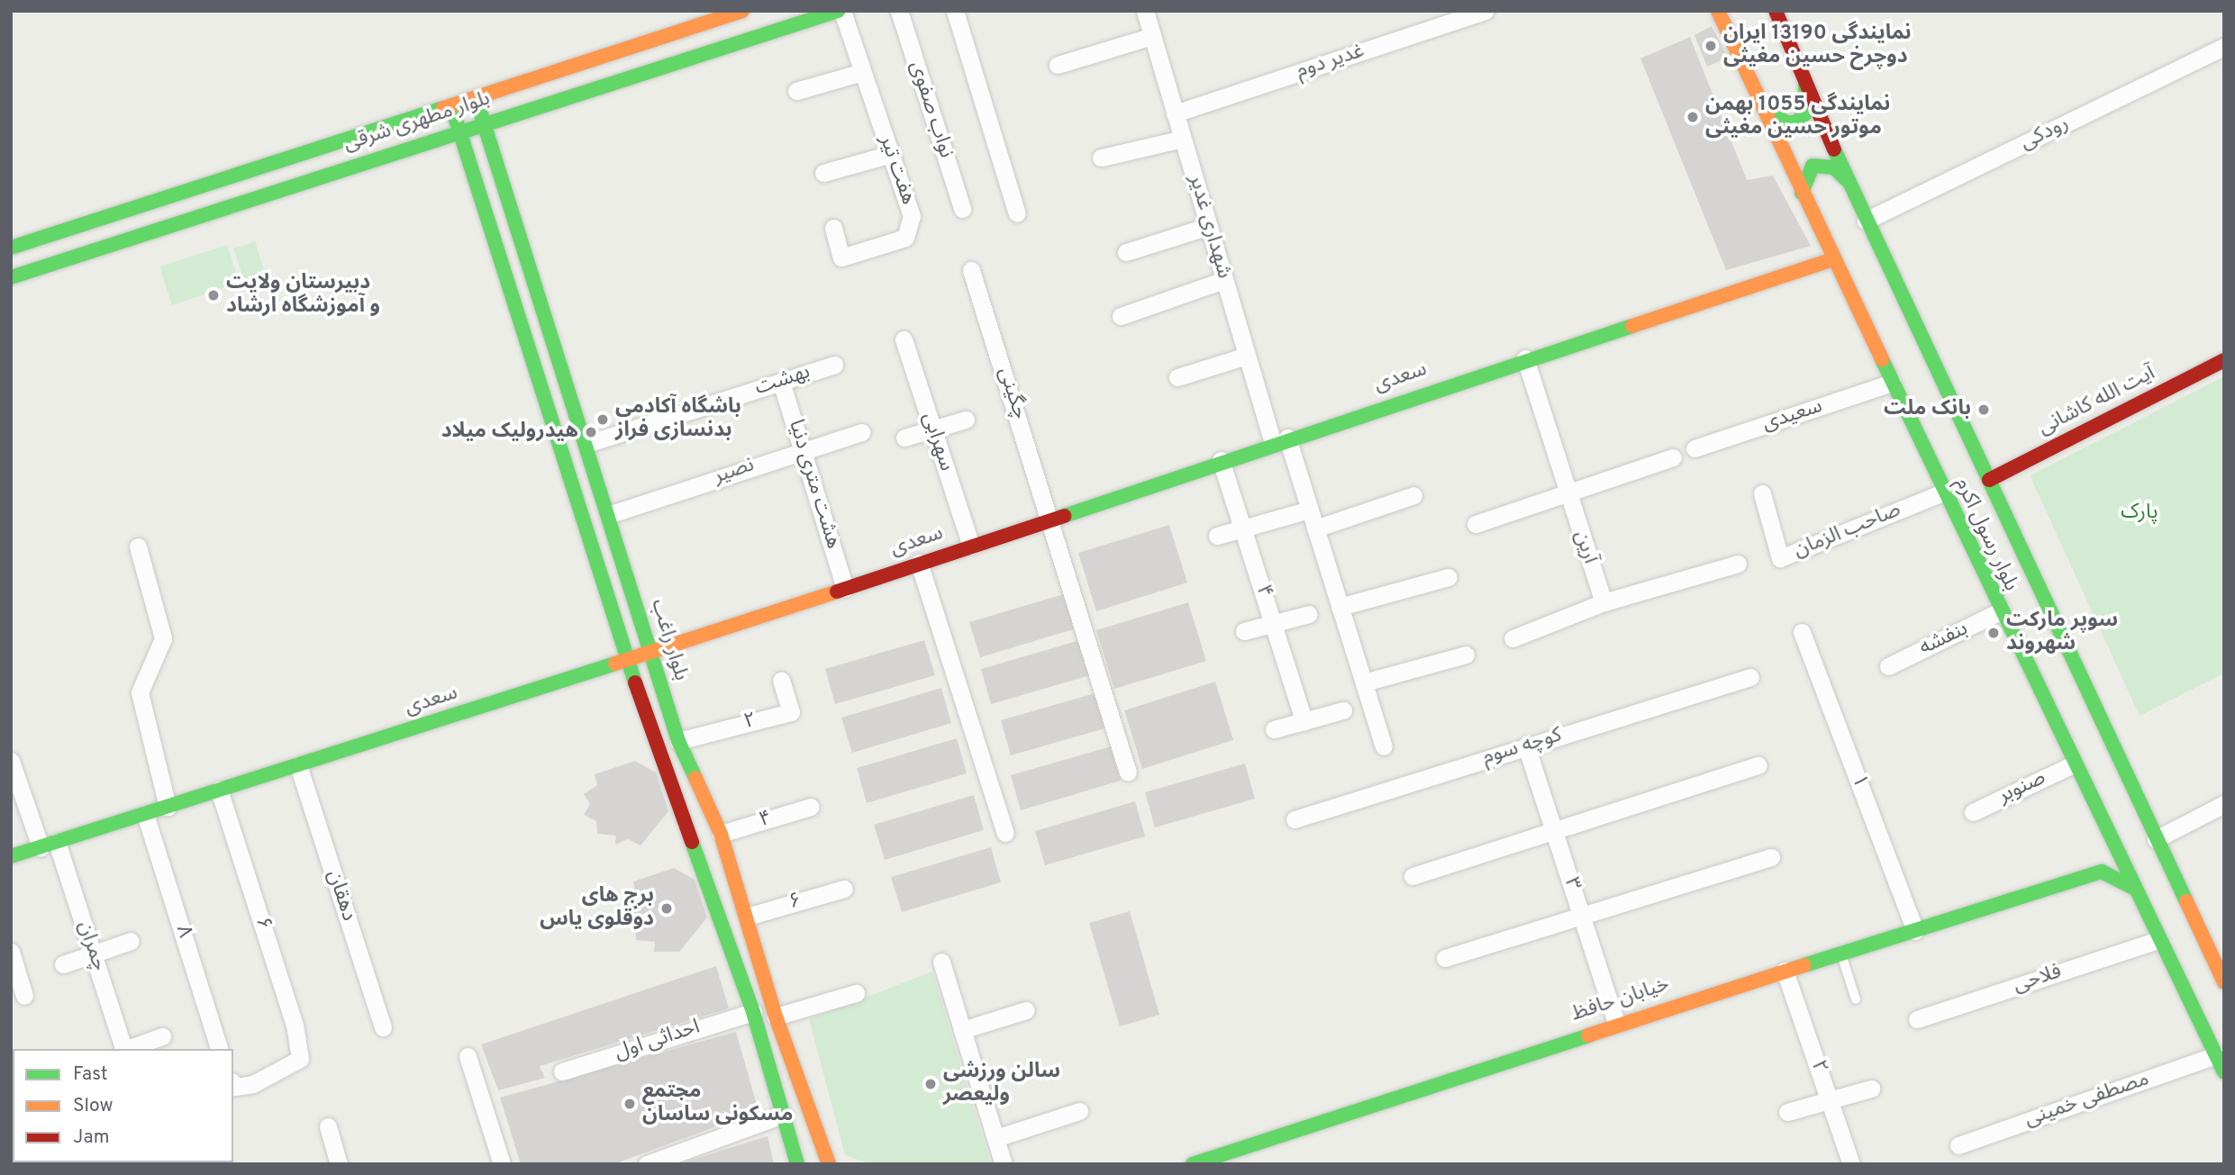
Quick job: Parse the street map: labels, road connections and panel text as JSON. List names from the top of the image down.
{
  "streets": {
    "street": [
      "غدیر دوم",
      "نواب صفوی",
      "بلوار مطهری شرقی",
      "رودکی",
      "هفت تیر",
      "شهداری غدیر",
      "سعدی",
      "بهشت",
      "چگینی",
      "آیت الله کاشانی",
      "سعیدی",
      "سهرابی",
      "نصیر",
      "هشت متری دنیا",
      "صاحب الزمان",
      "بلوار رسول اکرم",
      "آرین",
      "۴",
      "بنفشه",
      "بلوار راغب",
      "۲",
      "کوچه سوم",
      "۱",
      "صنوبر",
      "۳",
      "دهقان",
      "۶",
      "۸",
      "چمران",
      "فلاحی",
      "خیابان حافظ",
      "احداثی اول",
      "مصطفی خمینی"
    ]
  },
  "crossings": [
    ["غدیر دوم", "شهداری غدیر"],
    ["بلوار مطهری شرقی", "هفت تیر"],
    ["بلوار مطهری شرقی", "بلوار راغب"],
    ["رودکی", "بلوار رسول اکرم"],
    ["شهداری غدیر", "سعدی"],
    ["سعدی", "چگینی"],
    ["سعدی", "سهرابی"],
    ["سعدی", "هشت متری دنیا"],
    ["سعدی", "بلوار رسول اکرم"],
    ["سعدی", "آرین"],
    ["سعدی", "۴"],
    ["سعدی", "بلوار راغب"],
    ["سعدی", "دهقان"],
    ["سعدی", "۶"],
    ["سعدی", "۸"],
    ["سعدی", "چمران"],
    ["بهشت", "هشت متری دنیا"],
    ["بهشت", "بلوار راغب"],
    ["آیت الله کاشانی", "بلوار رسول اکرم"],
    ["سعیدی", "بلوار رسول اکرم"],
    ["نصیر", "هشت متری دنیا"],
    ["نصیر", "بلوار راغب"],
    ["صاحب الزمان", "بلوار رسول اکرم"],
    ["بلوار رسول اکرم", "بنفشه"],
    ["بلوار رسول اکرم", "صنوبر"],
    ["بلوار رسول اکرم", "فلاحی"],
    ["بلوار رسول اکرم", "مصطفی خمینی"],
    ["۴", "بلوار راغب"],
    ["بلوار راغب", "۲"],
    ["بلوار راغب", "۶"],
    ["۲", "خیابان حافظ"],
    ["کوچه سوم", "۳"],
    ["۱", "خیابان حافظ"],
    ["۳", "خیابان حافظ"]
  ],
  "parks": ["پارک"],
  "places": [
    "نمایندگی 13190 ایران دوچرخ حسین مغیثی",
    "نمایندگی 1055 بهمن موتور حسین مغیثی",
    "دبیرستان ولایت و آموزشگاه ارشاد",
    "بانک ملت",
    "باشگاه آکادمی بدنسازی فراز",
    "هیدرولیک میلاد",
    "سوپر مارکت شهروند",
    "برج های دوقلوی یاس",
    "سالن ورزشی ولیعصر",
    "مجتمع مسکونی ساسان"
  ],
  "legend": ["Fast", "Slow", "Jam"]
}
